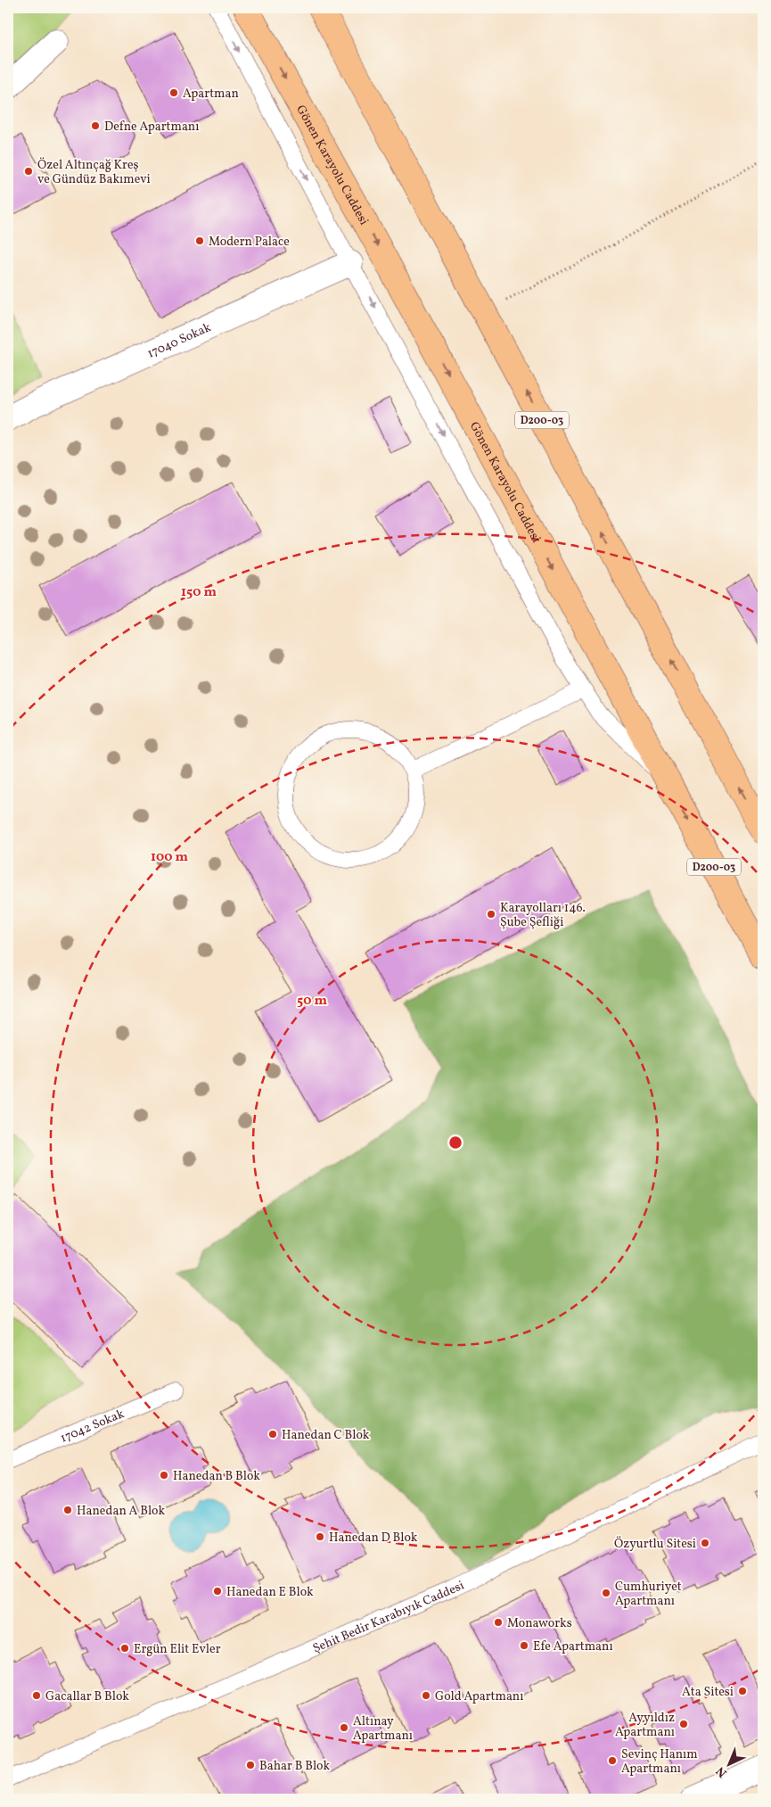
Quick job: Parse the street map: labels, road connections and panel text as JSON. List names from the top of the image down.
{
  "streets": {
    "highway": ["Gönen Karayolu Caddesi", "D200-03"],
    "street": ["17040 Sokak"],
    "lane": ["17042 Sokak", "Şehit Bedir Karabıyık Caddesi"]
  },
  "places": [
    "Apartman",
    "Defne Apartmanı",
    "Özel Altınçağ Kreş ve Gündüz Bakımevi",
    "Modern Palace",
    "Karayolları 146. Şube Şefliği",
    "Hanedan C Blok",
    "Hanedan B Blok",
    "Hanedan A Blok",
    "Hanedan D Blok",
    "Özyurtlu Sitesi",
    "Hanedan E Blok",
    "Cumhuriyet Apartmanı",
    "Monaworks",
    "Efe Apartmanı",
    "Ergün Elit Evler",
    "Ata Sitesi",
    "Gacallar B Blok",
    "Gold Apartmanı",
    "Ayyıldız Apartmanı",
    "Altınay Apartmanı",
    "Sevinç Hanım Apartmanı",
    "Bahar B Blok"
  ],
  "north": "bottom left",
  "rings": ["150 m", "100 m", "50 m"]
}
